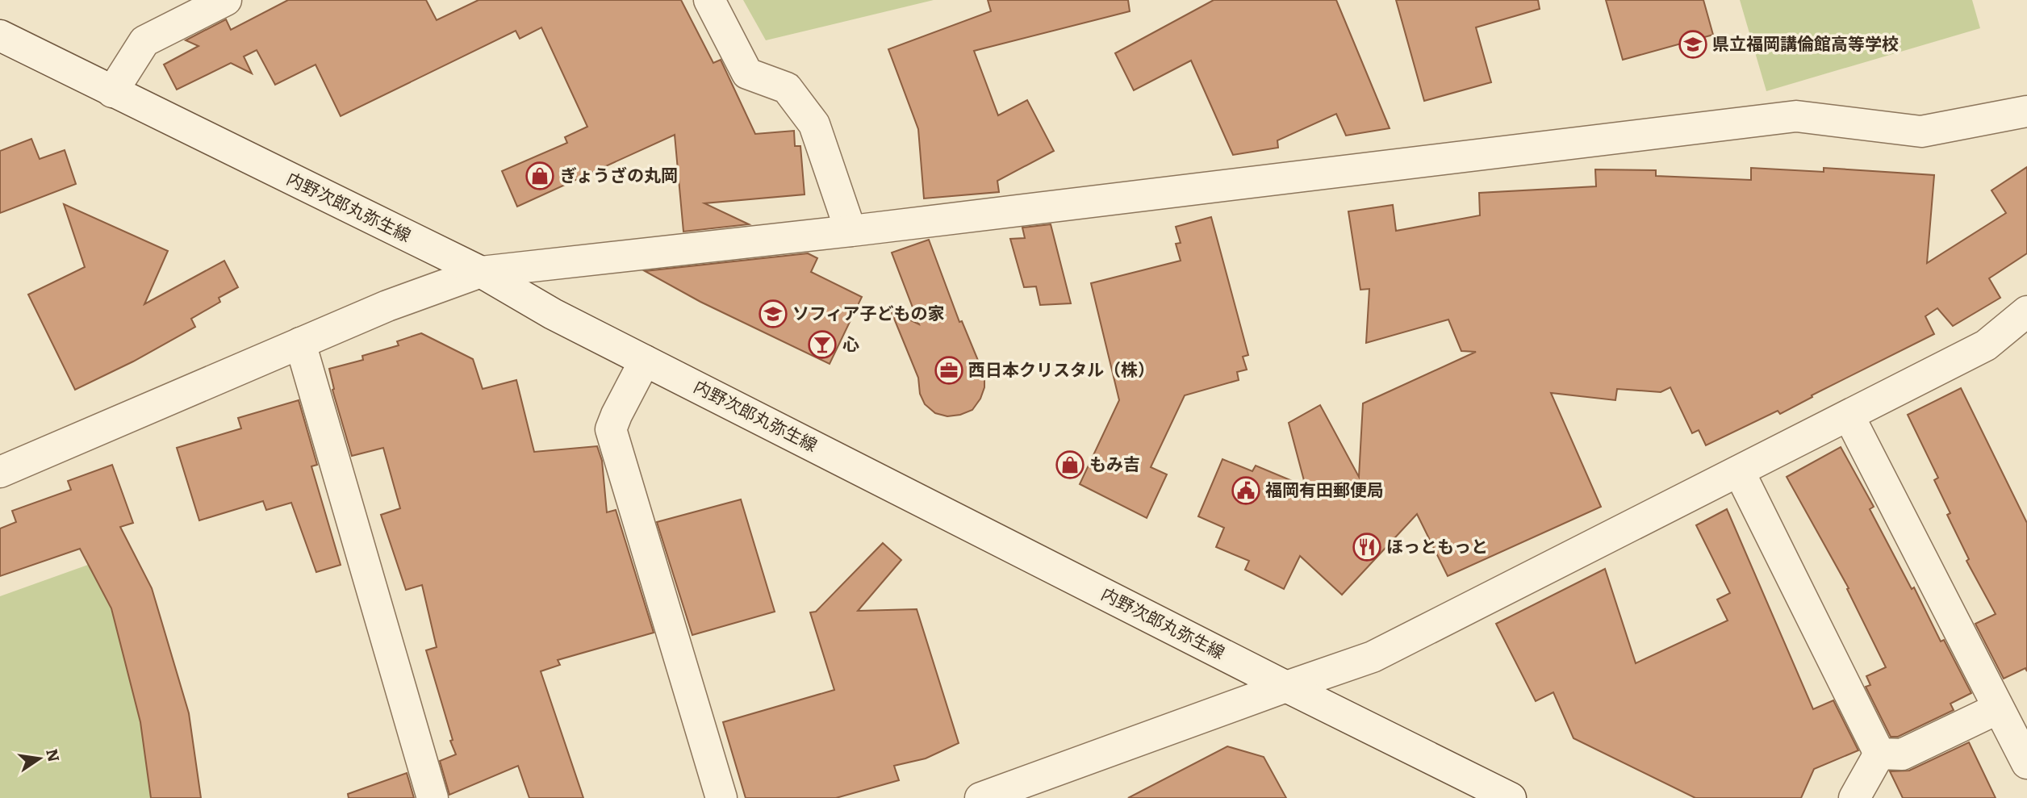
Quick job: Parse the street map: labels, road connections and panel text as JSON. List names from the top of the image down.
{
  "streets": {
    "street": ["内野次郎丸弥生線"]
  },
  "places": {
    "school or university": ["県立福岡講倫館高等学校", "ソフィア子どもの家"],
    "shop": ["ぎょうざの丸岡", "もみ吉"],
    "bar": ["心"],
    "office": ["西日本クリスタル（株）"],
    "public building": ["福岡有田郵便局"],
    "restaurant": ["ほっともっと"]
  },
  "north": "right"
}
